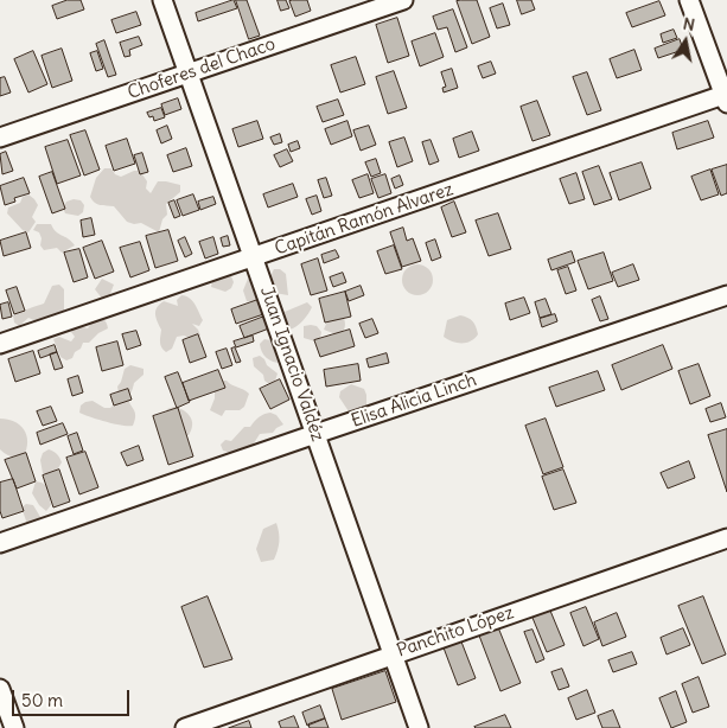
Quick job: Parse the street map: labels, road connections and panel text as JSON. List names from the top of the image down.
{
  "streets": {
    "street": [
      "Choferes del Chaco",
      "Capitán Ramón Alvarez",
      "Juan Ignacio Valdéz",
      "Elisa Alicia Linch",
      "Panchito López"
    ]
  },
  "crossings": [
    ["Choferes del Chaco", "Juan Ignacio Valdéz"],
    ["Capitán Ramón Alvarez", "Juan Ignacio Valdéz"],
    ["Juan Ignacio Valdéz", "Elisa Alicia Linch"],
    ["Juan Ignacio Valdéz", "Panchito López"]
  ],
  "scale_bar": "50 m",
  "north": "top"
}
